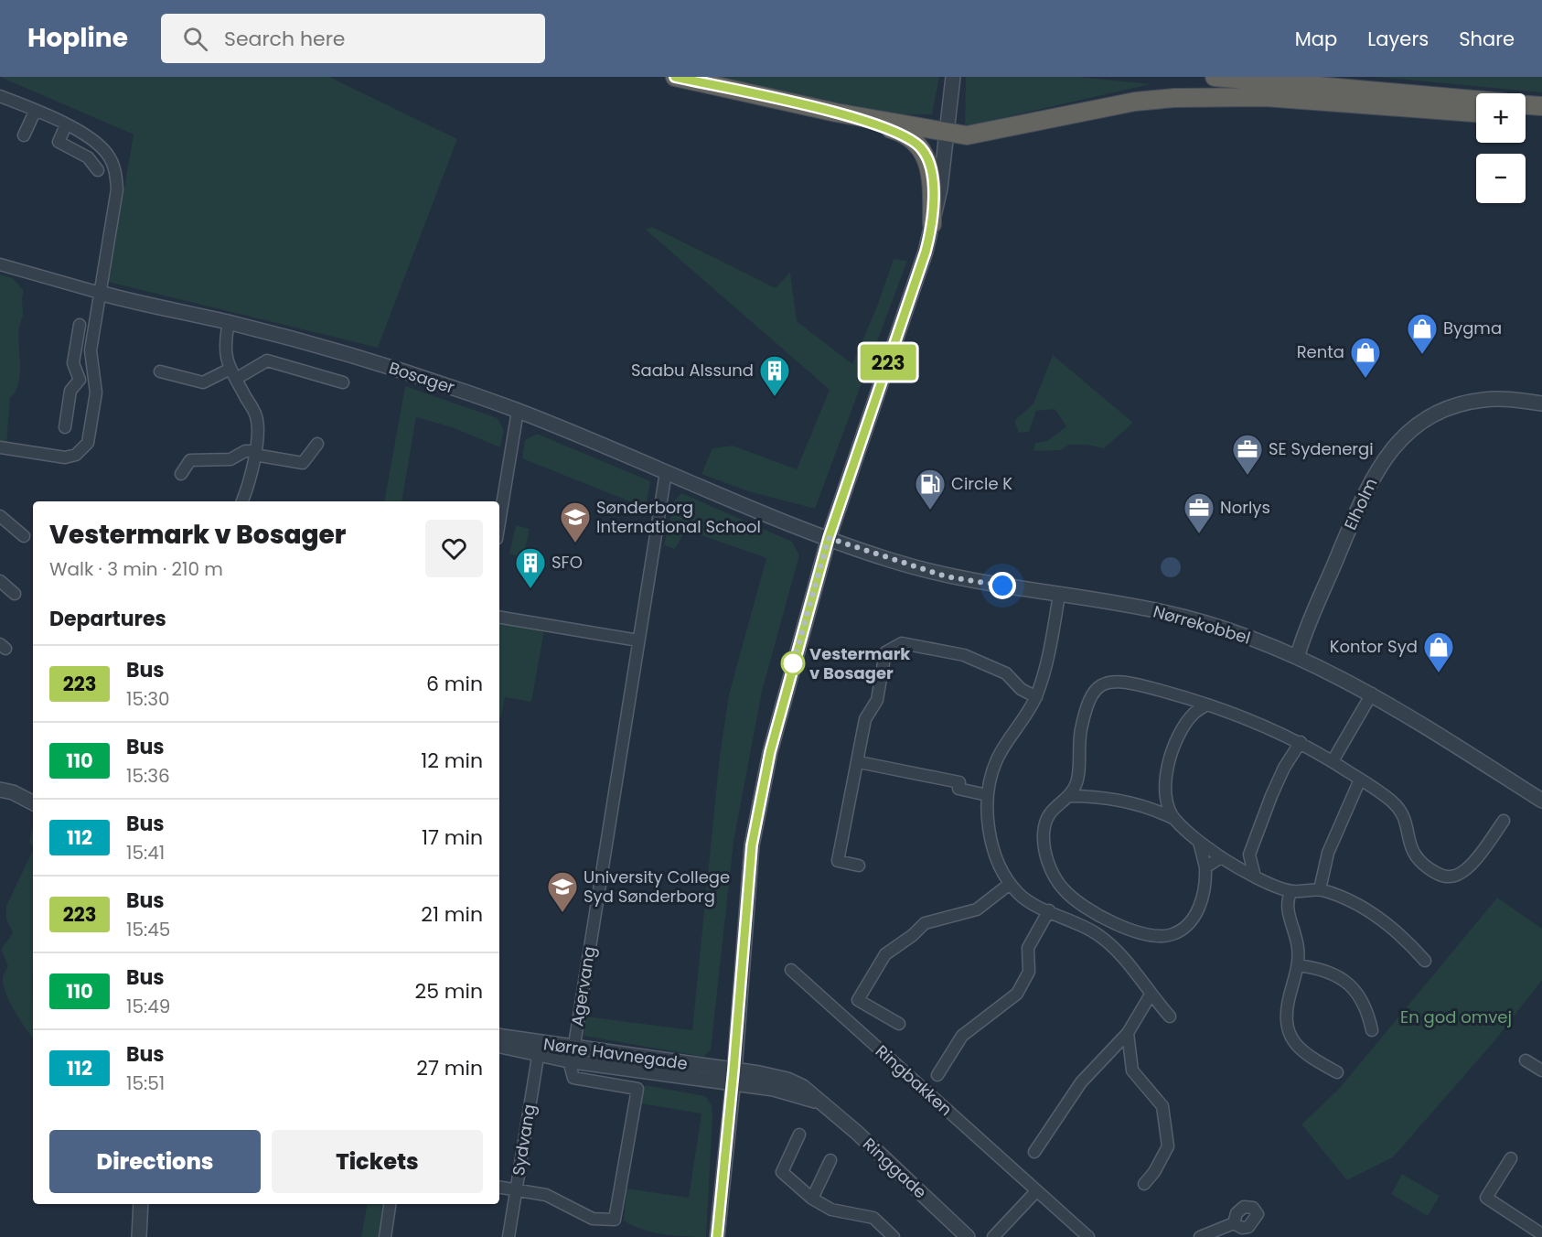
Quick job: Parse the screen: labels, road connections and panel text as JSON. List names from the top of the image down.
{
  "streets": {
    "street": [
      "Bosager",
      "Elholm",
      "Nørrekobbel",
      "Agervang",
      "Nørre Havnegade",
      "Ringbakken",
      "Sydvang",
      "Ringgade"
    ]
  },
  "crossings": [
    ["Bosager", "Nørrekobbel"],
    ["Bosager", "Agervang"],
    ["Elholm", "Nørrekobbel"],
    ["Agervang", "Nørre Havnegade"],
    ["Nørre Havnegade", "Sydvang"],
    ["Nørre Havnegade", "Ringgade"]
  ],
  "parks": ["En god omvej"],
  "places": {
    "shop": ["Bygma", "Renta", "Kontor Syd"],
    "building": ["Saabu Alssund", "SFO"],
    "office": ["SE Sydenergi", "Norlys"],
    "fuel station": ["Circle K"],
    "school or university": ["Sønderborg International School", "University College Syd Sønderborg"],
    "other": ["Vestermark v Bosager"]
  },
  "lines": ["bus line 223"],
  "page": {
    "header": "Hopline",
    "search": "Search here",
    "nav": ["Map", "Layers", "Share"],
    "on_map": "223",
    "map_buttons": ["+", "−"],
    "heading": [
      ["Vestermark v Bosager", "Walk · 3 min · 210 m"],
      "Departures"
    ],
    "list": [
      {
        "mark": "223",
        "name": "Bus",
        "note": "15:30",
        "value": "6 min"
      },
      {
        "mark": "110",
        "name": "Bus",
        "note": "15:36",
        "value": "12 min"
      },
      {
        "mark": "112",
        "name": "Bus",
        "note": "15:41",
        "value": "17 min"
      },
      {
        "mark": "223",
        "name": "Bus",
        "note": "15:45",
        "value": "21 min"
      },
      {
        "mark": "110",
        "name": "Bus",
        "note": "15:49",
        "value": "25 min"
      },
      {
        "mark": "112",
        "name": "Bus",
        "note": "15:51",
        "value": "27 min"
      }
    ],
    "buttons": ["Directions", "Tickets"]
  }
}
